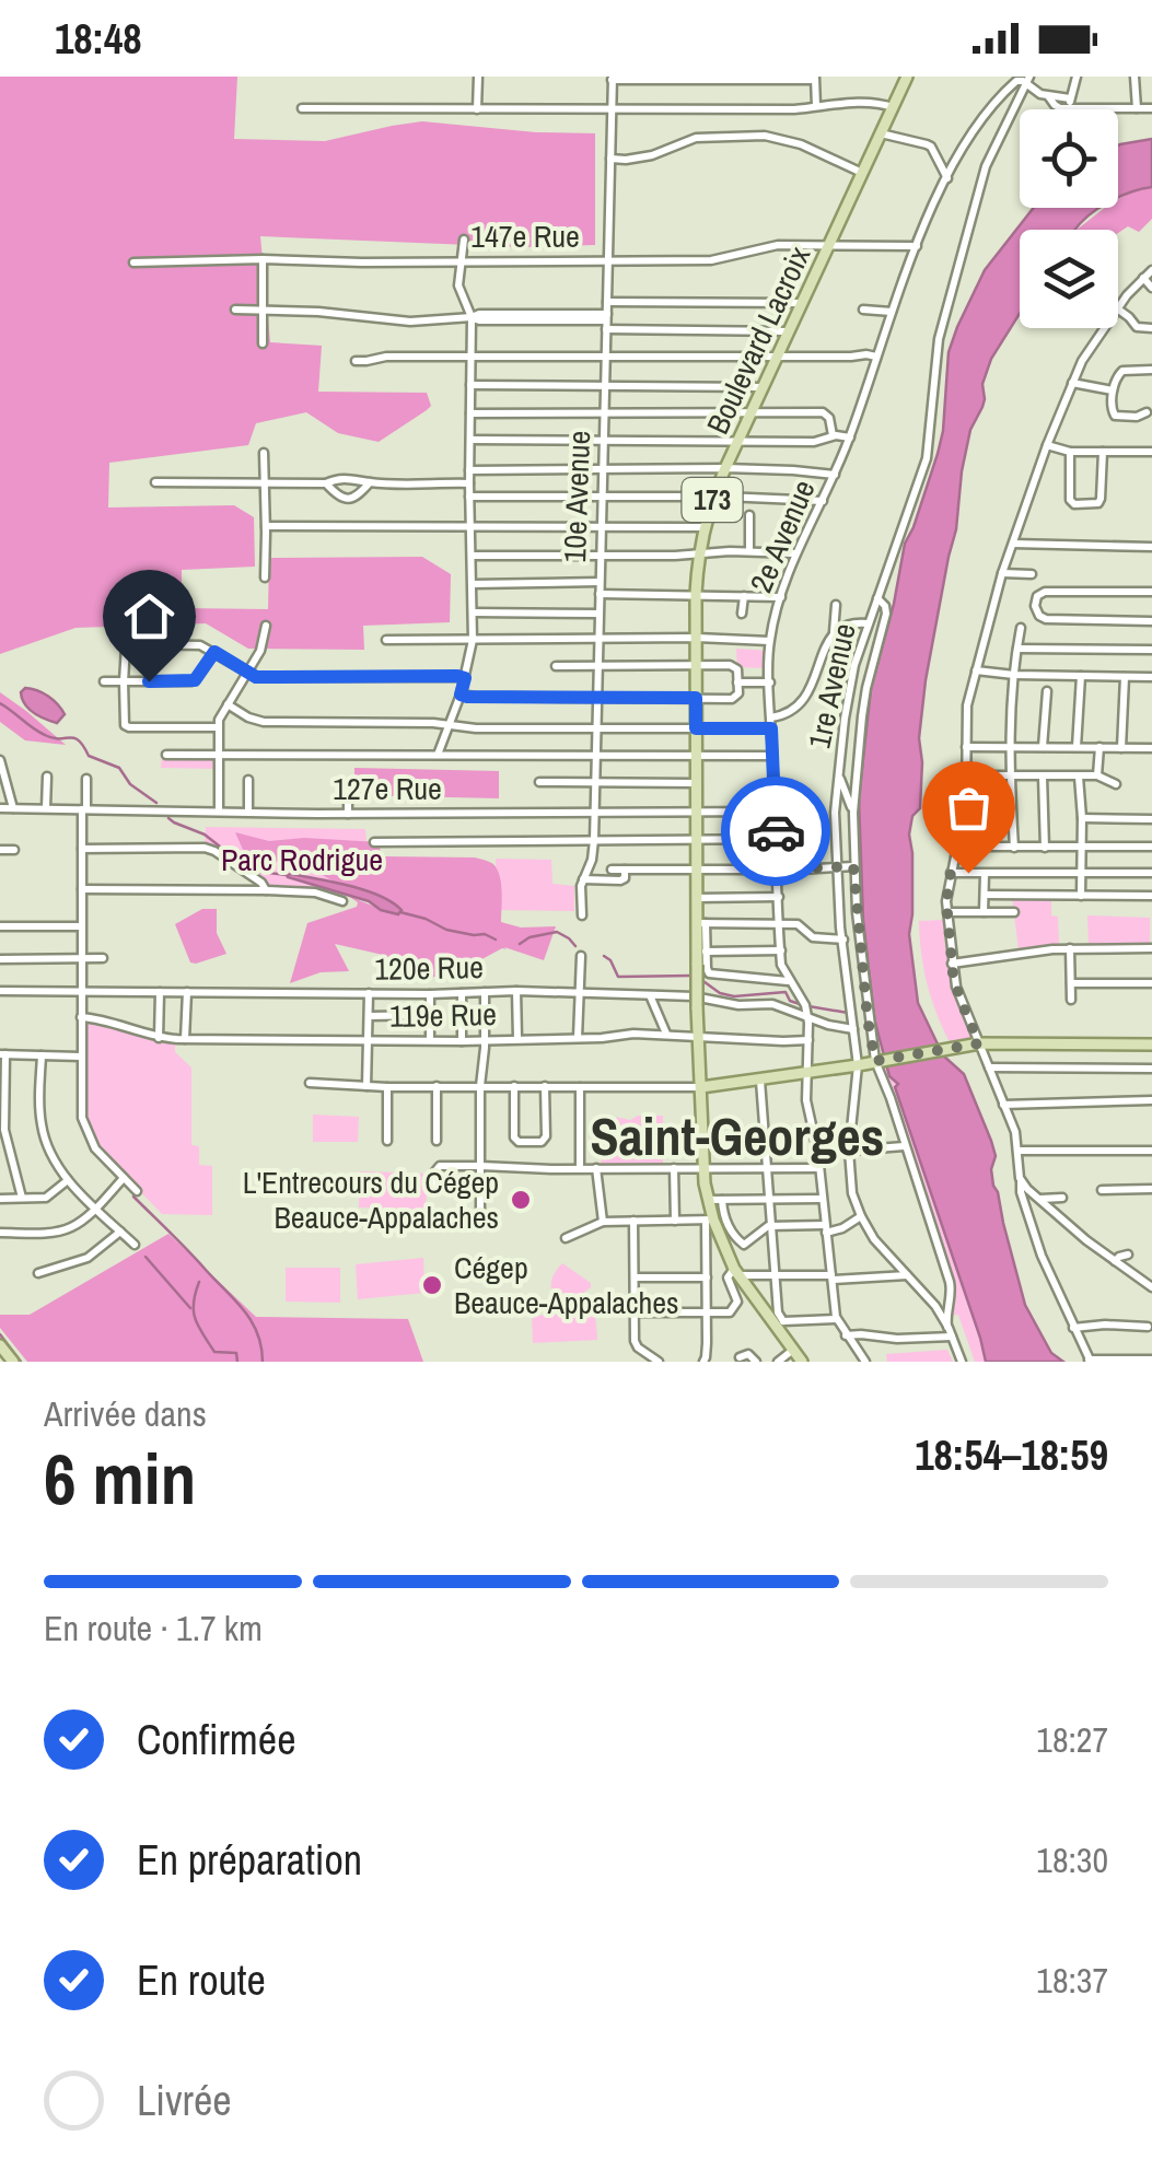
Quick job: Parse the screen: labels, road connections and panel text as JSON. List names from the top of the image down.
{
  "streets": {
    "main road": ["Boulevard Lacroix", "173"],
    "street": [
      "147e Rue",
      "10e Avenue",
      "2e Avenue",
      "1re Avenue",
      "127e Rue",
      "120e Rue",
      "119e Rue"
    ]
  },
  "crossings": [
    ["147e Rue", "Boulevard Lacroix"],
    ["147e Rue", "10e Avenue"],
    ["147e Rue", "2e Avenue"],
    ["Boulevard Lacroix", "173"],
    ["Boulevard Lacroix", "127e Rue"],
    ["Boulevard Lacroix", "119e Rue"],
    ["10e Avenue", "127e Rue"],
    ["173", "119e Rue"],
    ["2e Avenue", "1re Avenue"],
    ["2e Avenue", "127e Rue"],
    ["2e Avenue", "120e Rue"],
    ["2e Avenue", "119e Rue"],
    ["1re Avenue", "120e Rue"]
  ],
  "districts": ["Saint-Georges"],
  "parks": ["Parc Rodrigue"],
  "places": ["L'Entrecours du Cégep Beauce-Appalaches", "Cégep Beauce-Appalaches"],
  "page": {
    "status": "18:48",
    "heading": ["6 min", "Arrivée dans", "18:54–18:59"],
    "bar": "En route · 1.7 km",
    "list": [
      ["Confirmée", "18:27"],
      ["En préparation", "18:30"],
      ["En route", "18:37"],
      "Livrée"
    ]
  }
}
